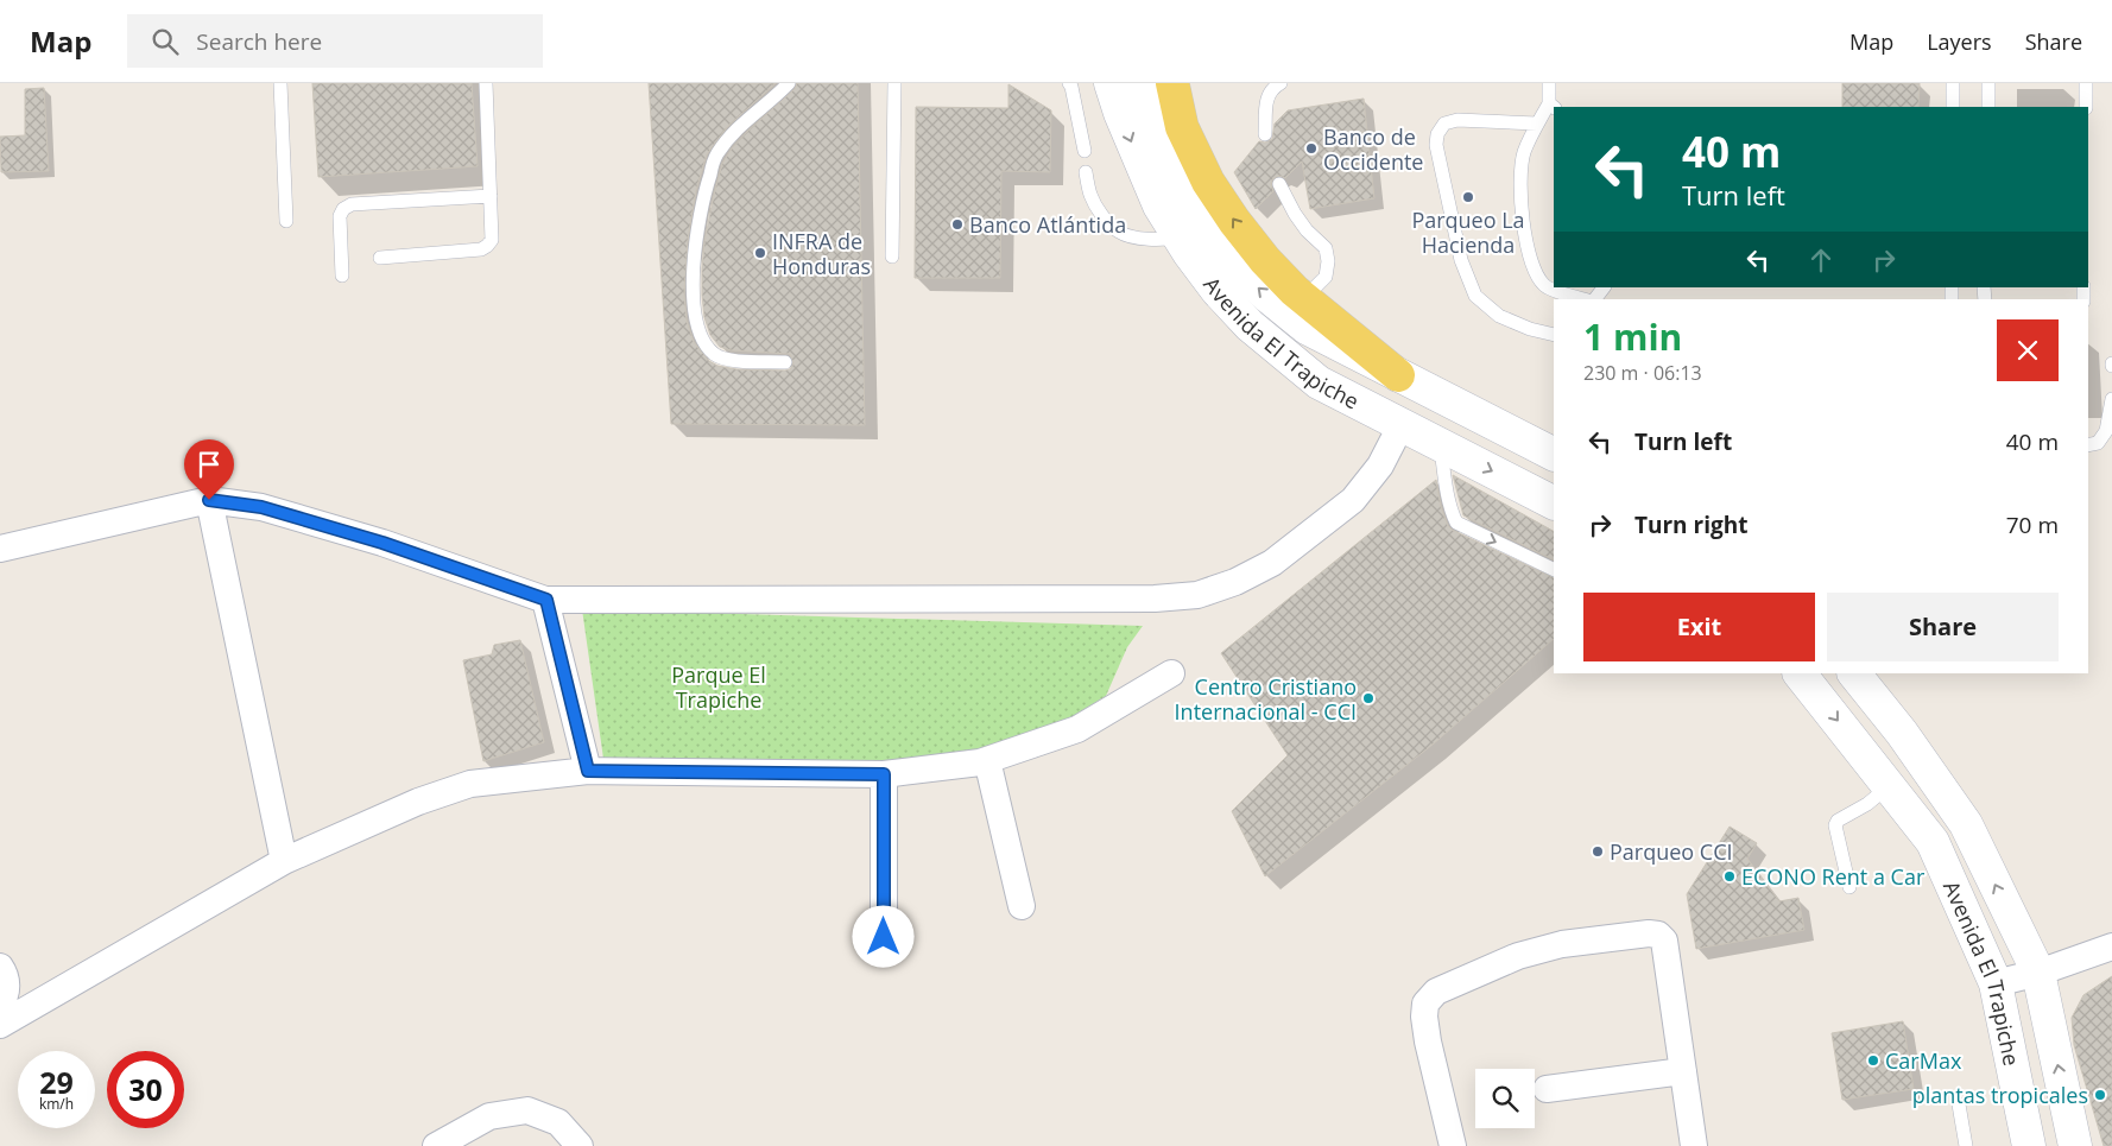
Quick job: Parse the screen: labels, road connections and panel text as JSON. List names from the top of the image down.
{
  "streets": {
    "main road": ["Avenida El Trapiche"]
  },
  "parks": ["Parque El Trapiche"],
  "places": [
    "Banco de Occidente",
    "Parqueo La Hacienda",
    "Banco Atlántida",
    "INFRA de Honduras",
    "Centro Cristiano Internacional - CCI",
    "Parqueo CCI",
    "ECONO Rent a Car",
    "CarMax",
    "plantas tropicales"
  ],
  "page": {
    "header": "Map",
    "search": "Search here",
    "nav": ["Map", "Layers", "Share"],
    "turn": ["40 m", "Turn left"],
    "heading": ["1 min", "230 m · 06:13"],
    "list": [
      {
        "name": "Turn left",
        "value": "40 m"
      },
      {
        "name": "Turn right",
        "value": "70 m"
      }
    ],
    "buttons": ["Exit", "Share"],
    "speed": "29 km/h",
    "limit": "30"
  }
}
